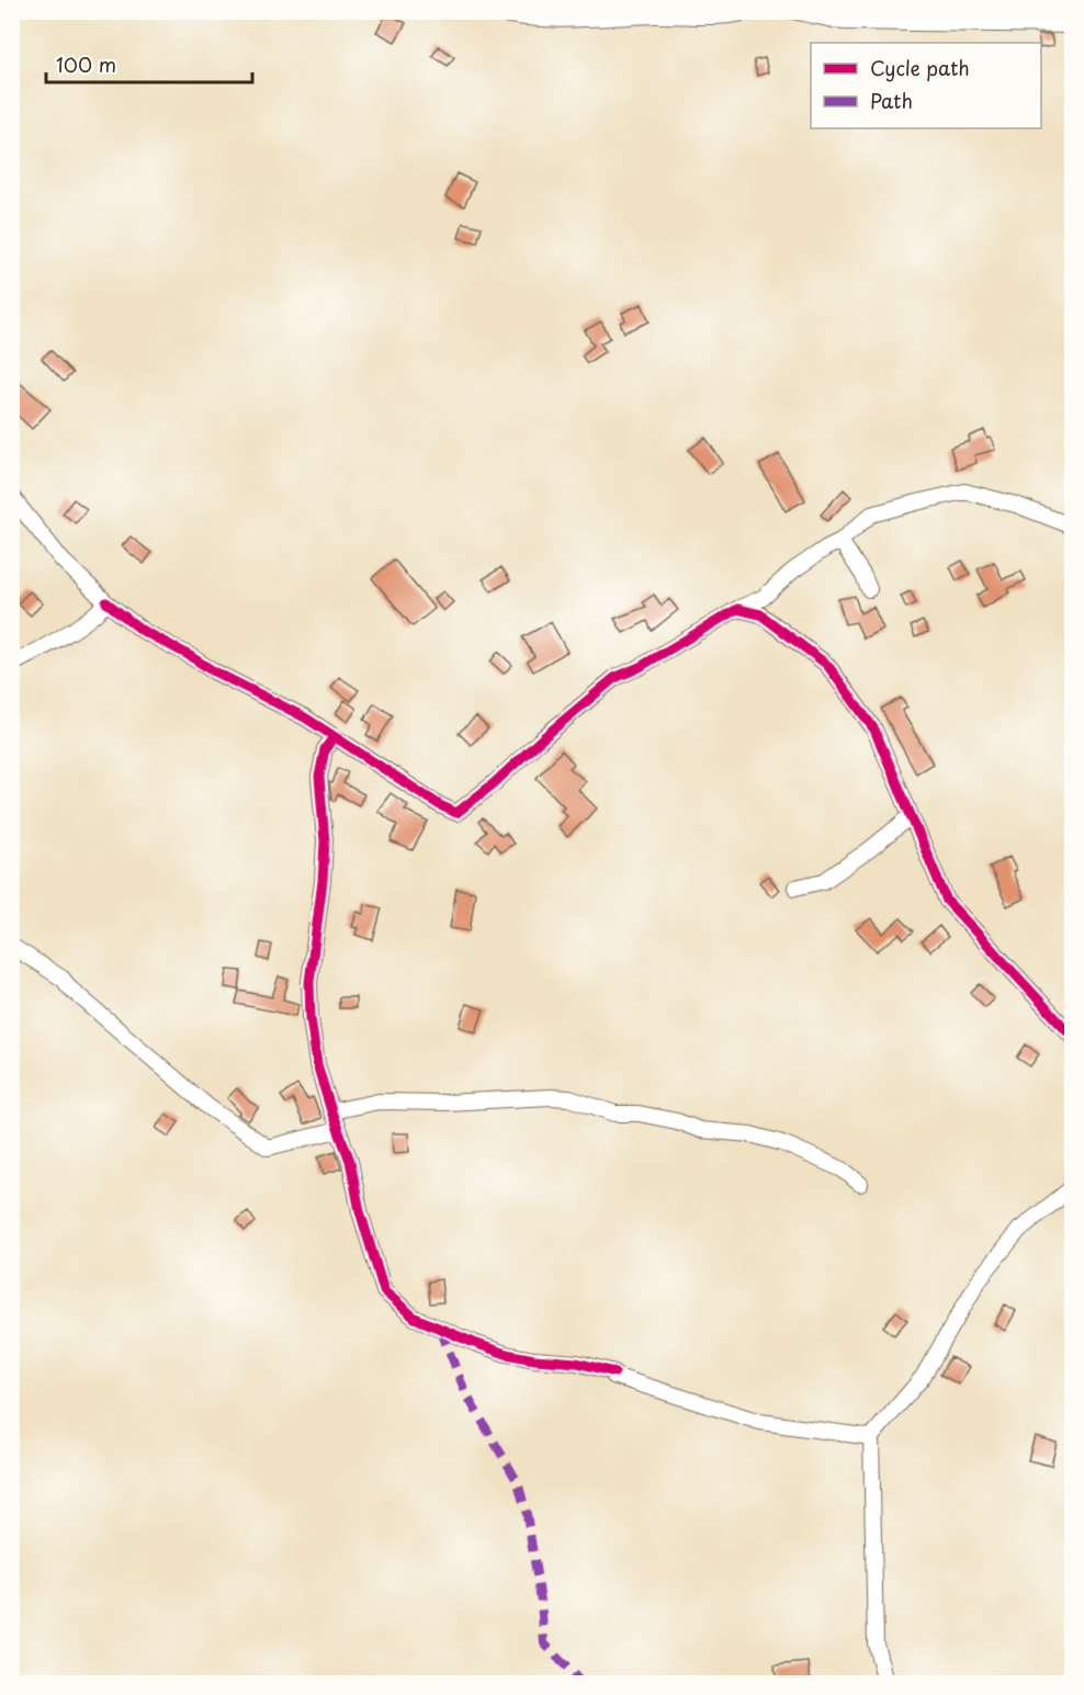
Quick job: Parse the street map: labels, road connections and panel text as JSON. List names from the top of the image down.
{
  "legend": ["Cycle path", "Path"],
  "scale_bar": "100 m"
}
